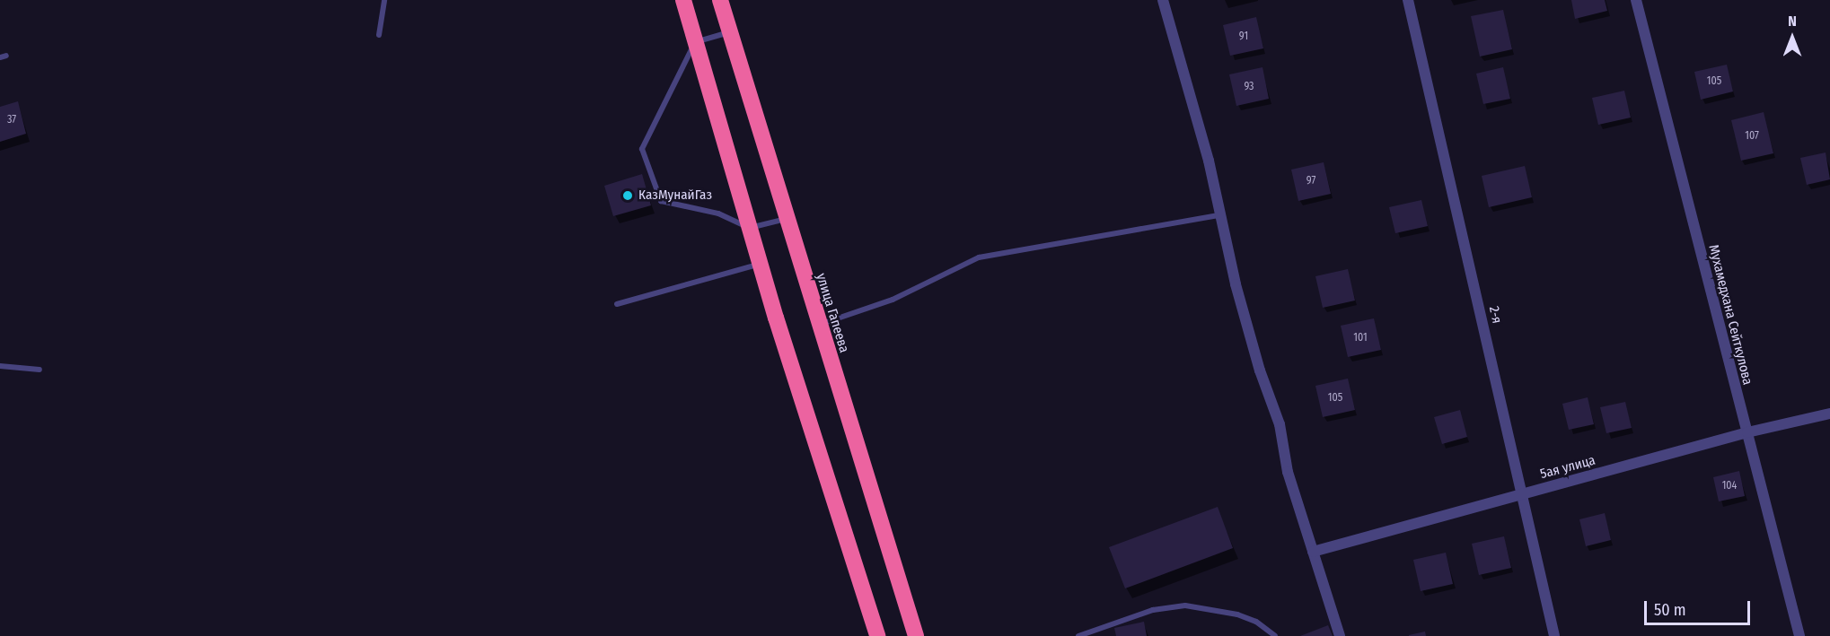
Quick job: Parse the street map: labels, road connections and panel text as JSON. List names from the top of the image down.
{
  "streets": {
    "highway": ["улица Гапеева"],
    "street": ["2-я", "Мухамедхана Сейткулова", "5ая улица"]
  },
  "crossings": [
    ["2-я", "5ая улица"],
    ["Мухамедхана Сейткулова", "5ая улица"]
  ],
  "places": ["КазМунайГаз"],
  "house_numbers": [
    "91",
    "105",
    "93",
    "37",
    "107",
    "97",
    "101",
    "105",
    "104"
  ],
  "scale_bar": "50 m",
  "north": "top"
}
